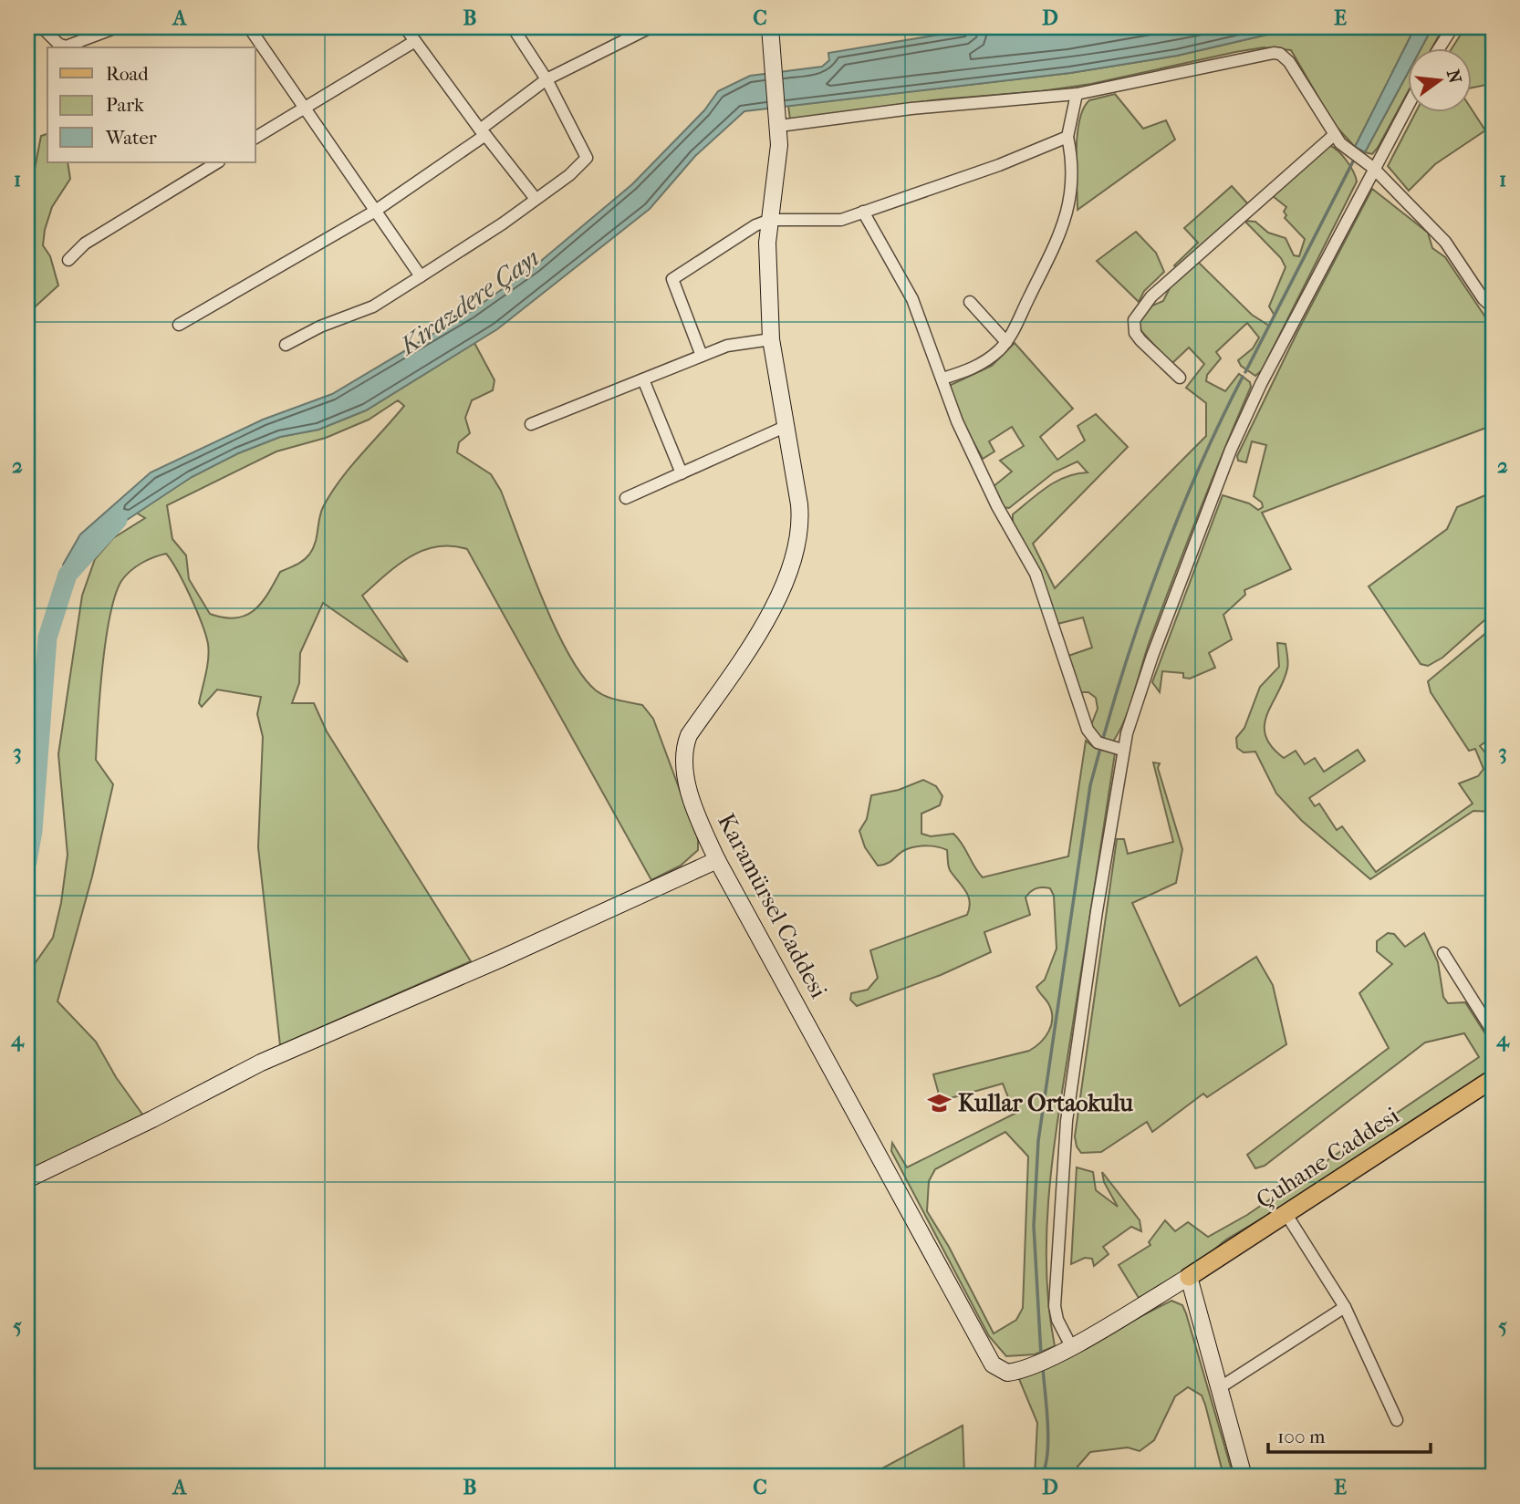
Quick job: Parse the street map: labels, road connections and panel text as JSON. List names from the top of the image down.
{
  "streets": {
    "main road": ["Karamürsel Caddesi", "Çuhane Caddesi"]
  },
  "crossings": [
    ["Karamürsel Caddesi", "Çuhane Caddesi"]
  ],
  "water": ["Kirazdere Çayı"],
  "places": {
    "school or university": ["Kullar Ortaokulu"]
  },
  "legend": ["Road", "Park", "Water"],
  "scale_bar": "100 m",
  "north": "right",
  "grid": {
    "columns": [
      "A",
      "B",
      "C",
      "D",
      "E"
    ],
    "rows": [
      "1",
      "2",
      "3",
      "4",
      "5"
    ]
  }
}
